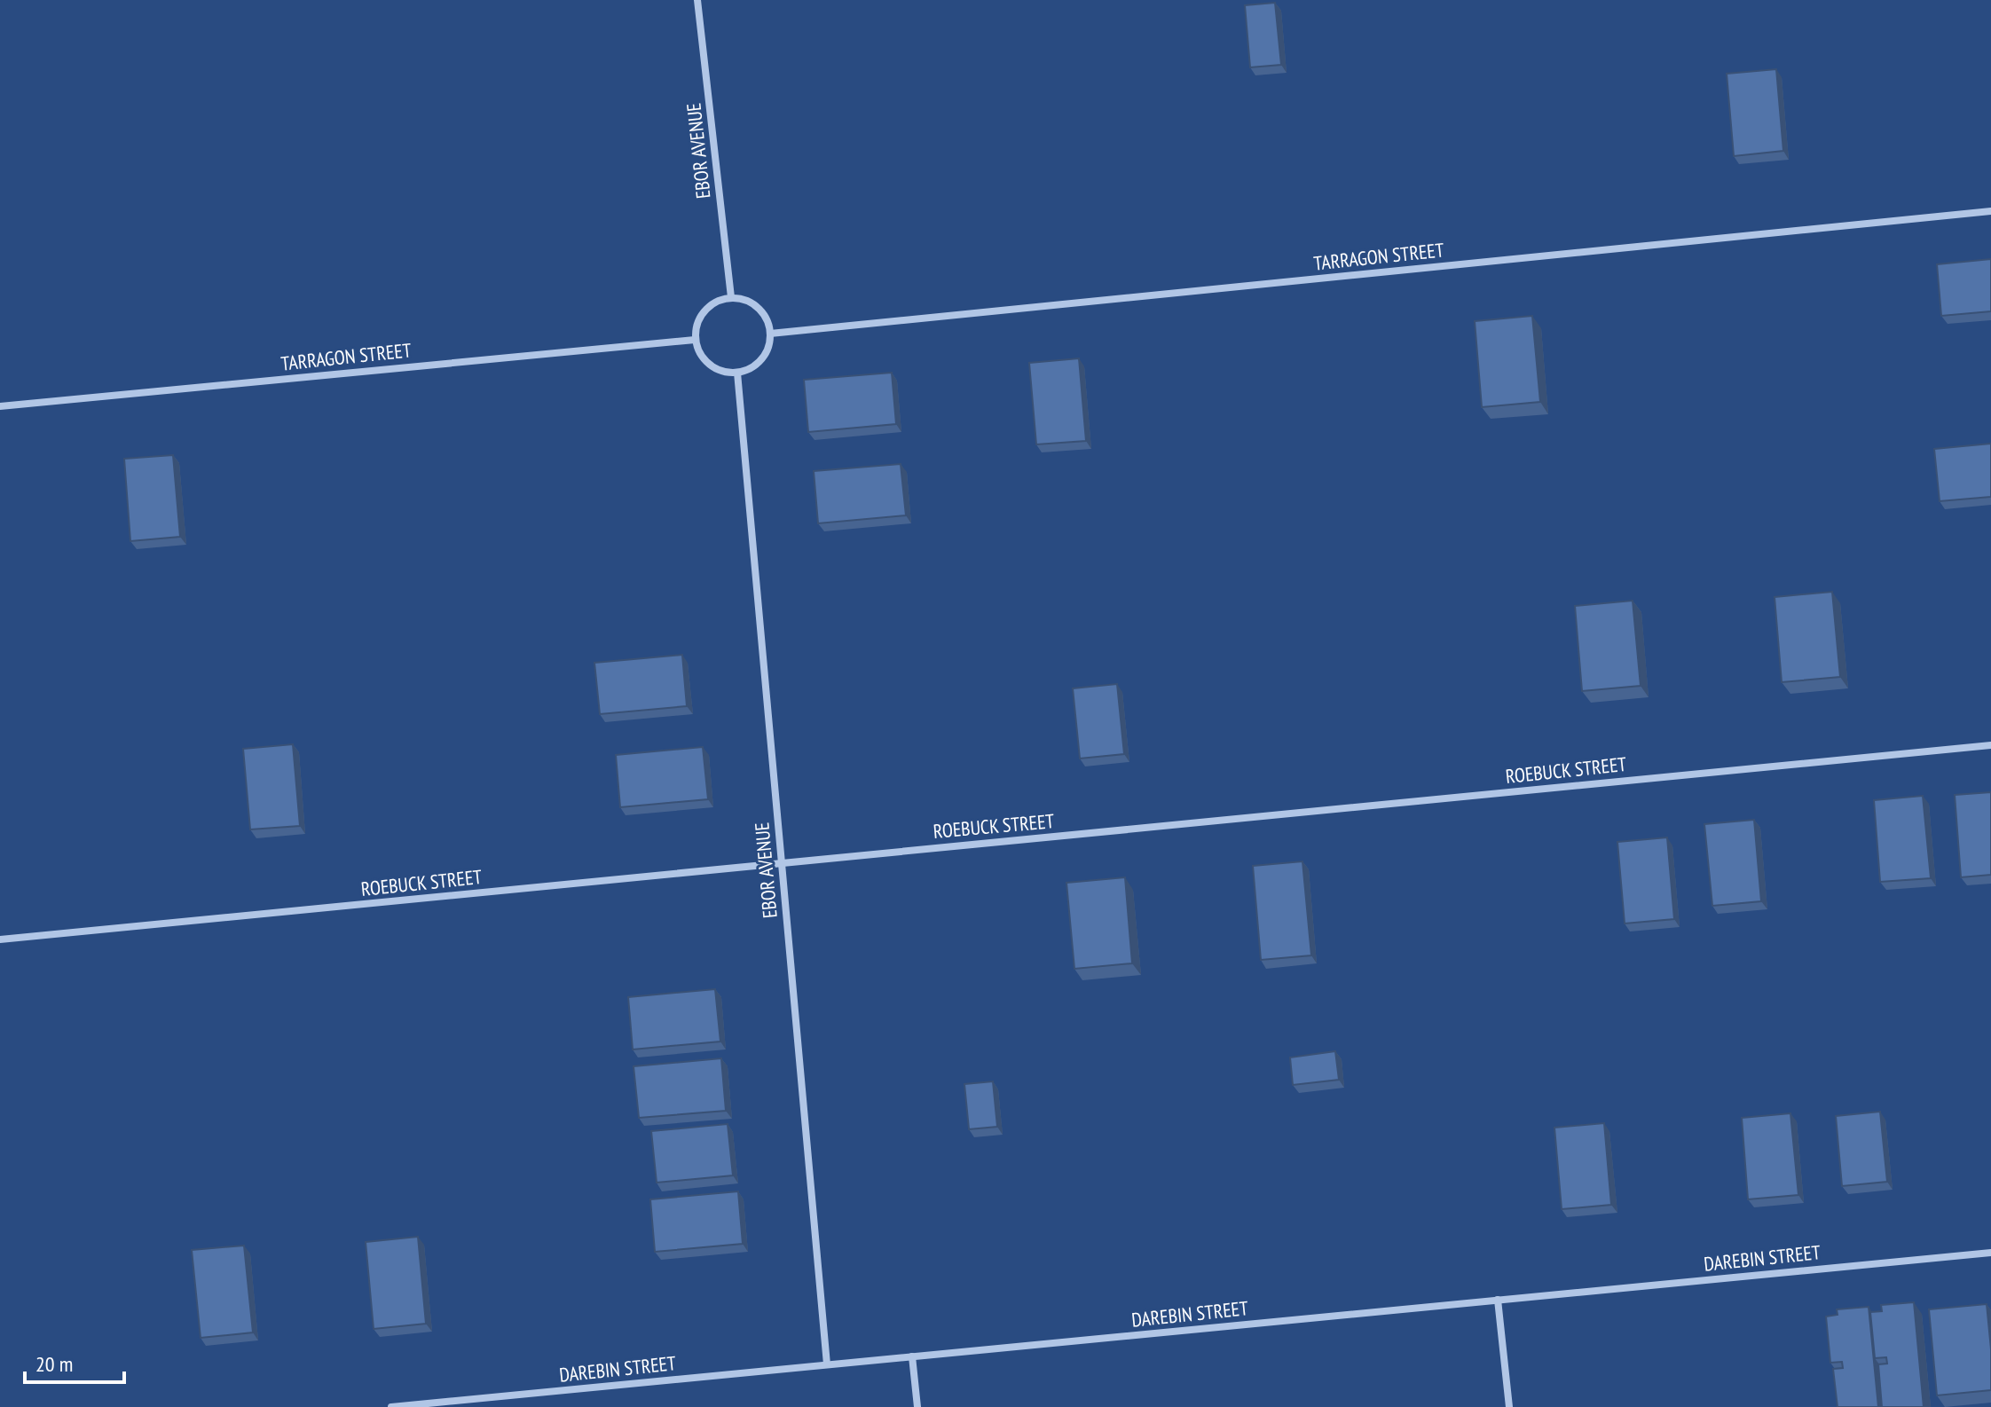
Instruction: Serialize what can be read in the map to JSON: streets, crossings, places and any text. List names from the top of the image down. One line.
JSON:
{"streets":{"street":["EBOR AVENUE","TARRAGON STREET","ROEBUCK STREET","DAREBIN STREET"]},"crossings":[["EBOR AVENUE","TARRAGON STREET"],["EBOR AVENUE","ROEBUCK STREET"],["EBOR AVENUE","DAREBIN STREET"]],"scale_bar":"20 m"}
